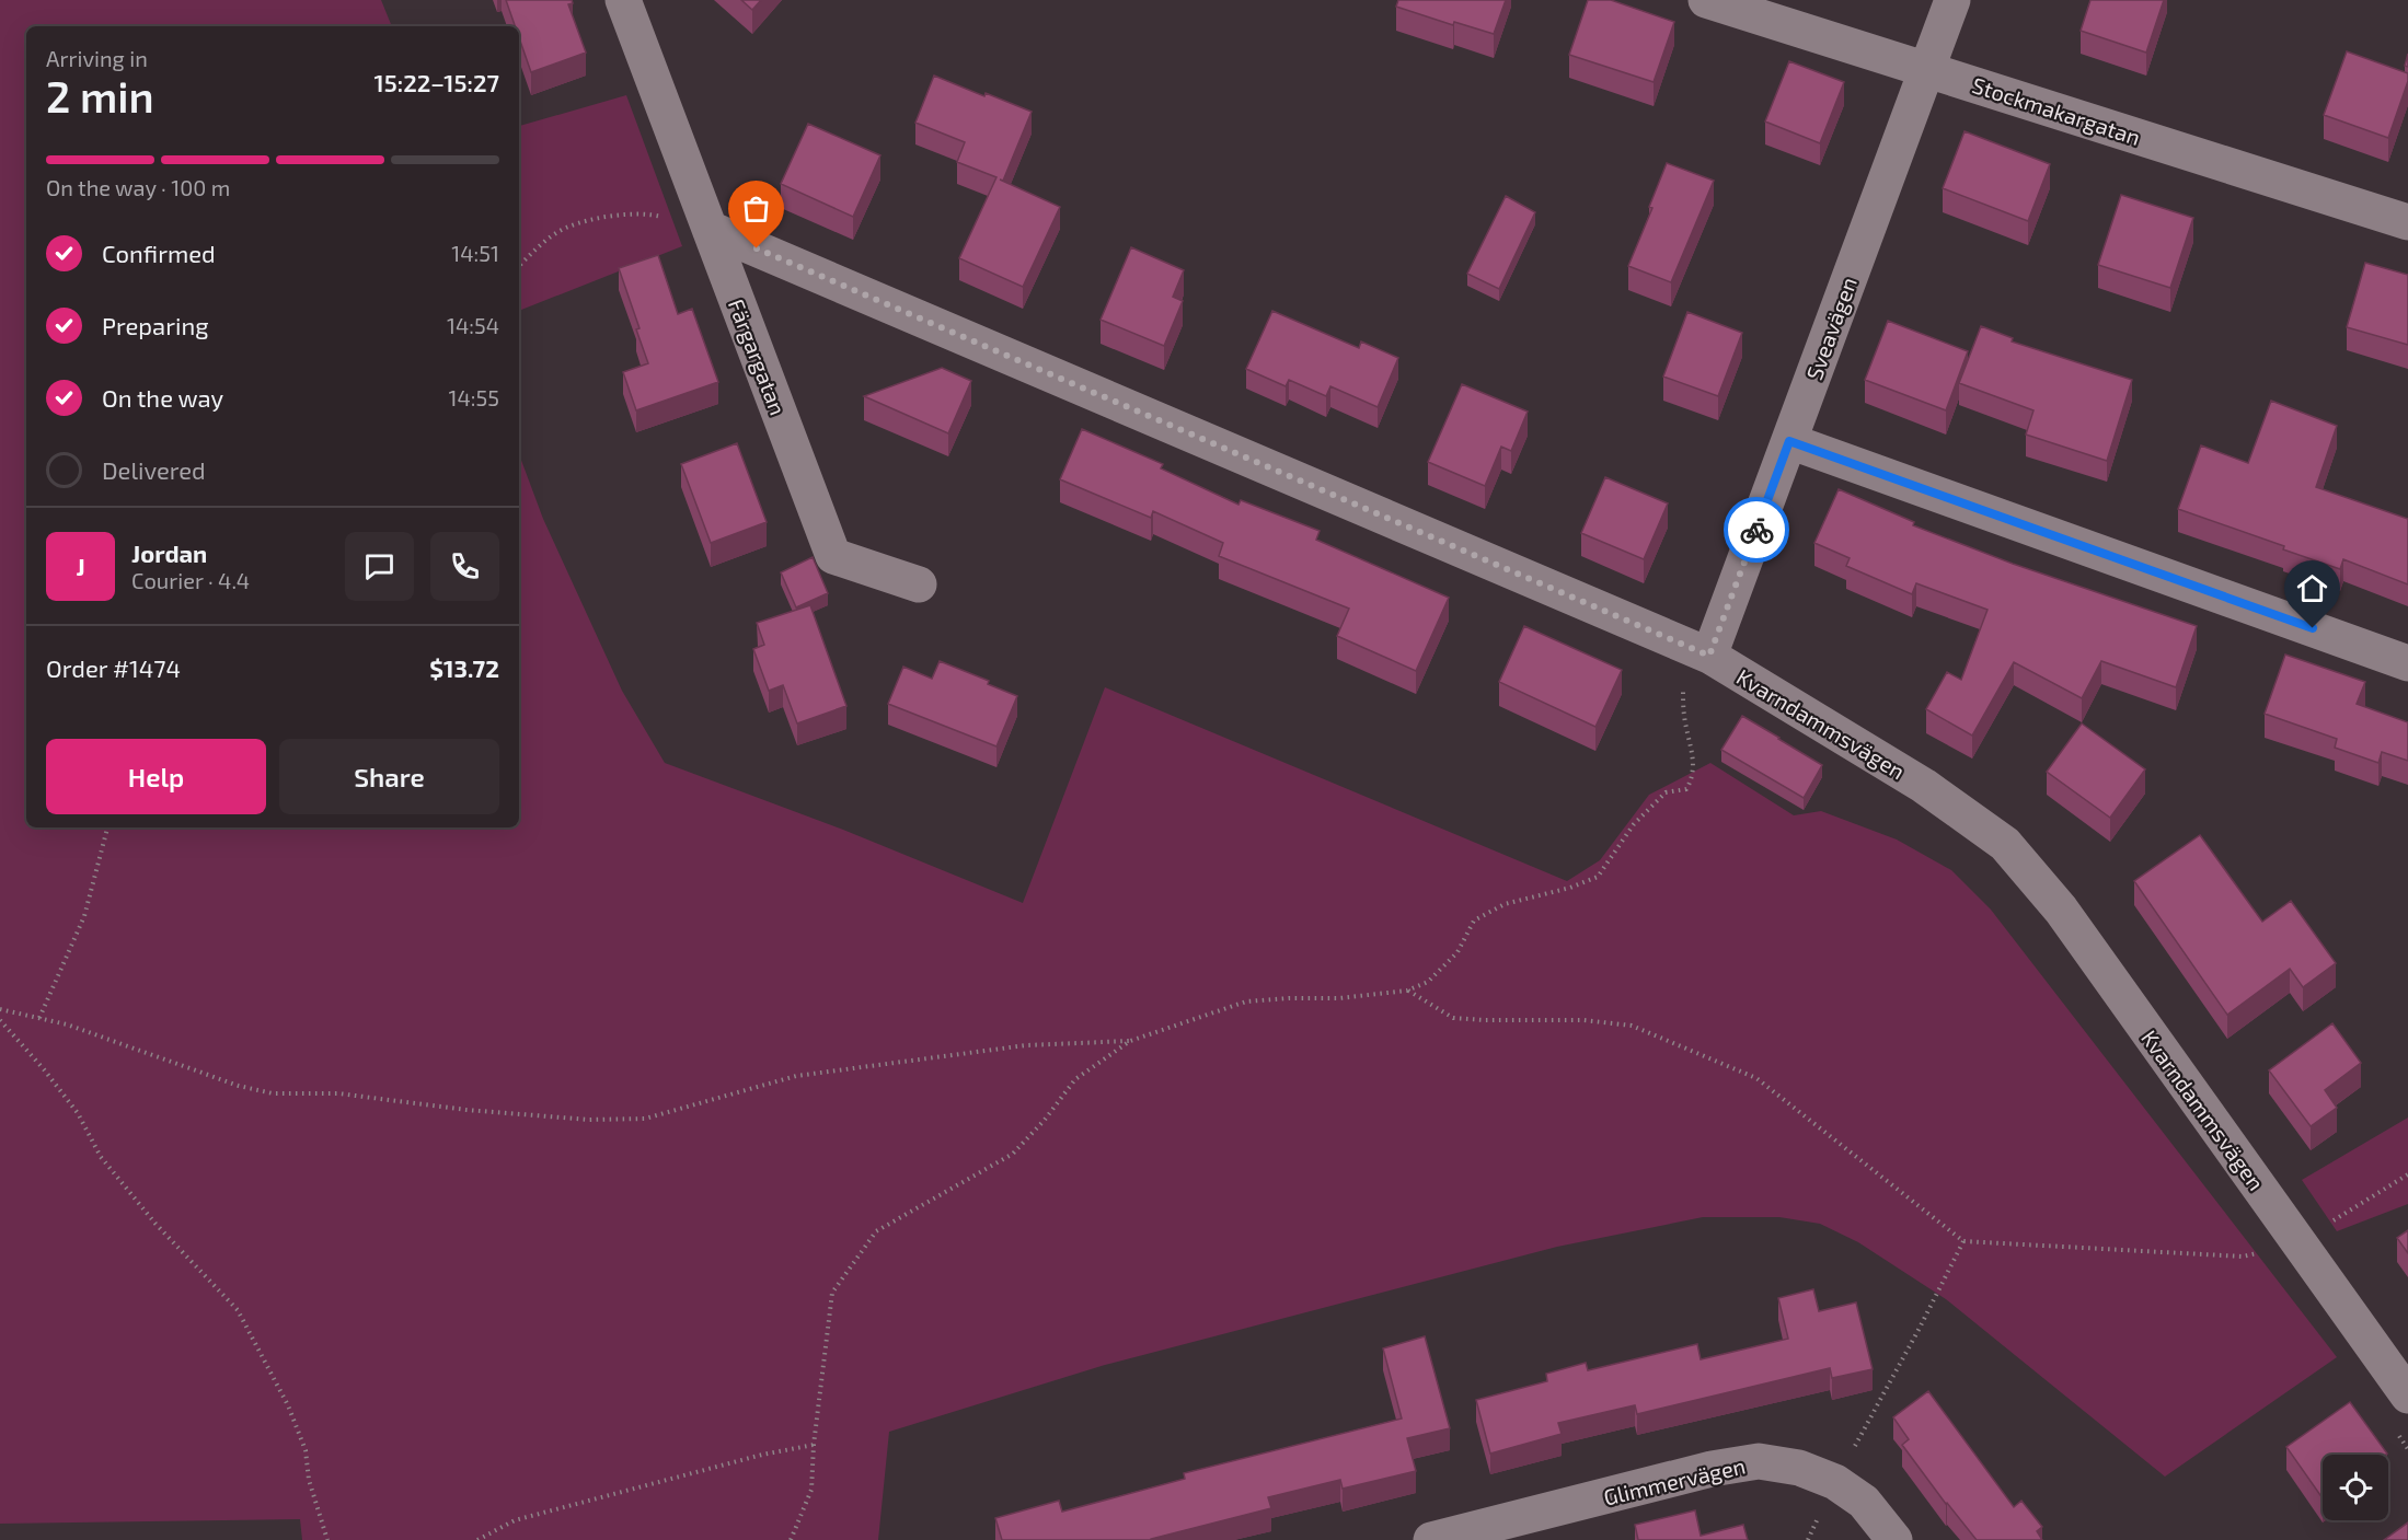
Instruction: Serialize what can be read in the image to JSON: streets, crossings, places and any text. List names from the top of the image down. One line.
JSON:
{"streets":{"street":["Stockmakargatan","Sveavägen","Färgargatan","Kvarndammsvägen","Glimmervägen"]},"crossings":[["Stockmakargatan","Sveavägen"],["Sveavägen","Kvarndammsvägen"],["Färgargatan","Kvarndammsvägen"]],"page":{"heading":["2 min","Arriving in","15:22–15:27"],"panel":["Jordan","Courier · 4.4","Order #1474","$13.72"],"bar":"On the way · 100 m","list":[["Confirmed","14:51"],["Preparing","14:54"],["On the way","14:55"],"Delivered"],"round":"J","buttons":["Help","Share"]}}
